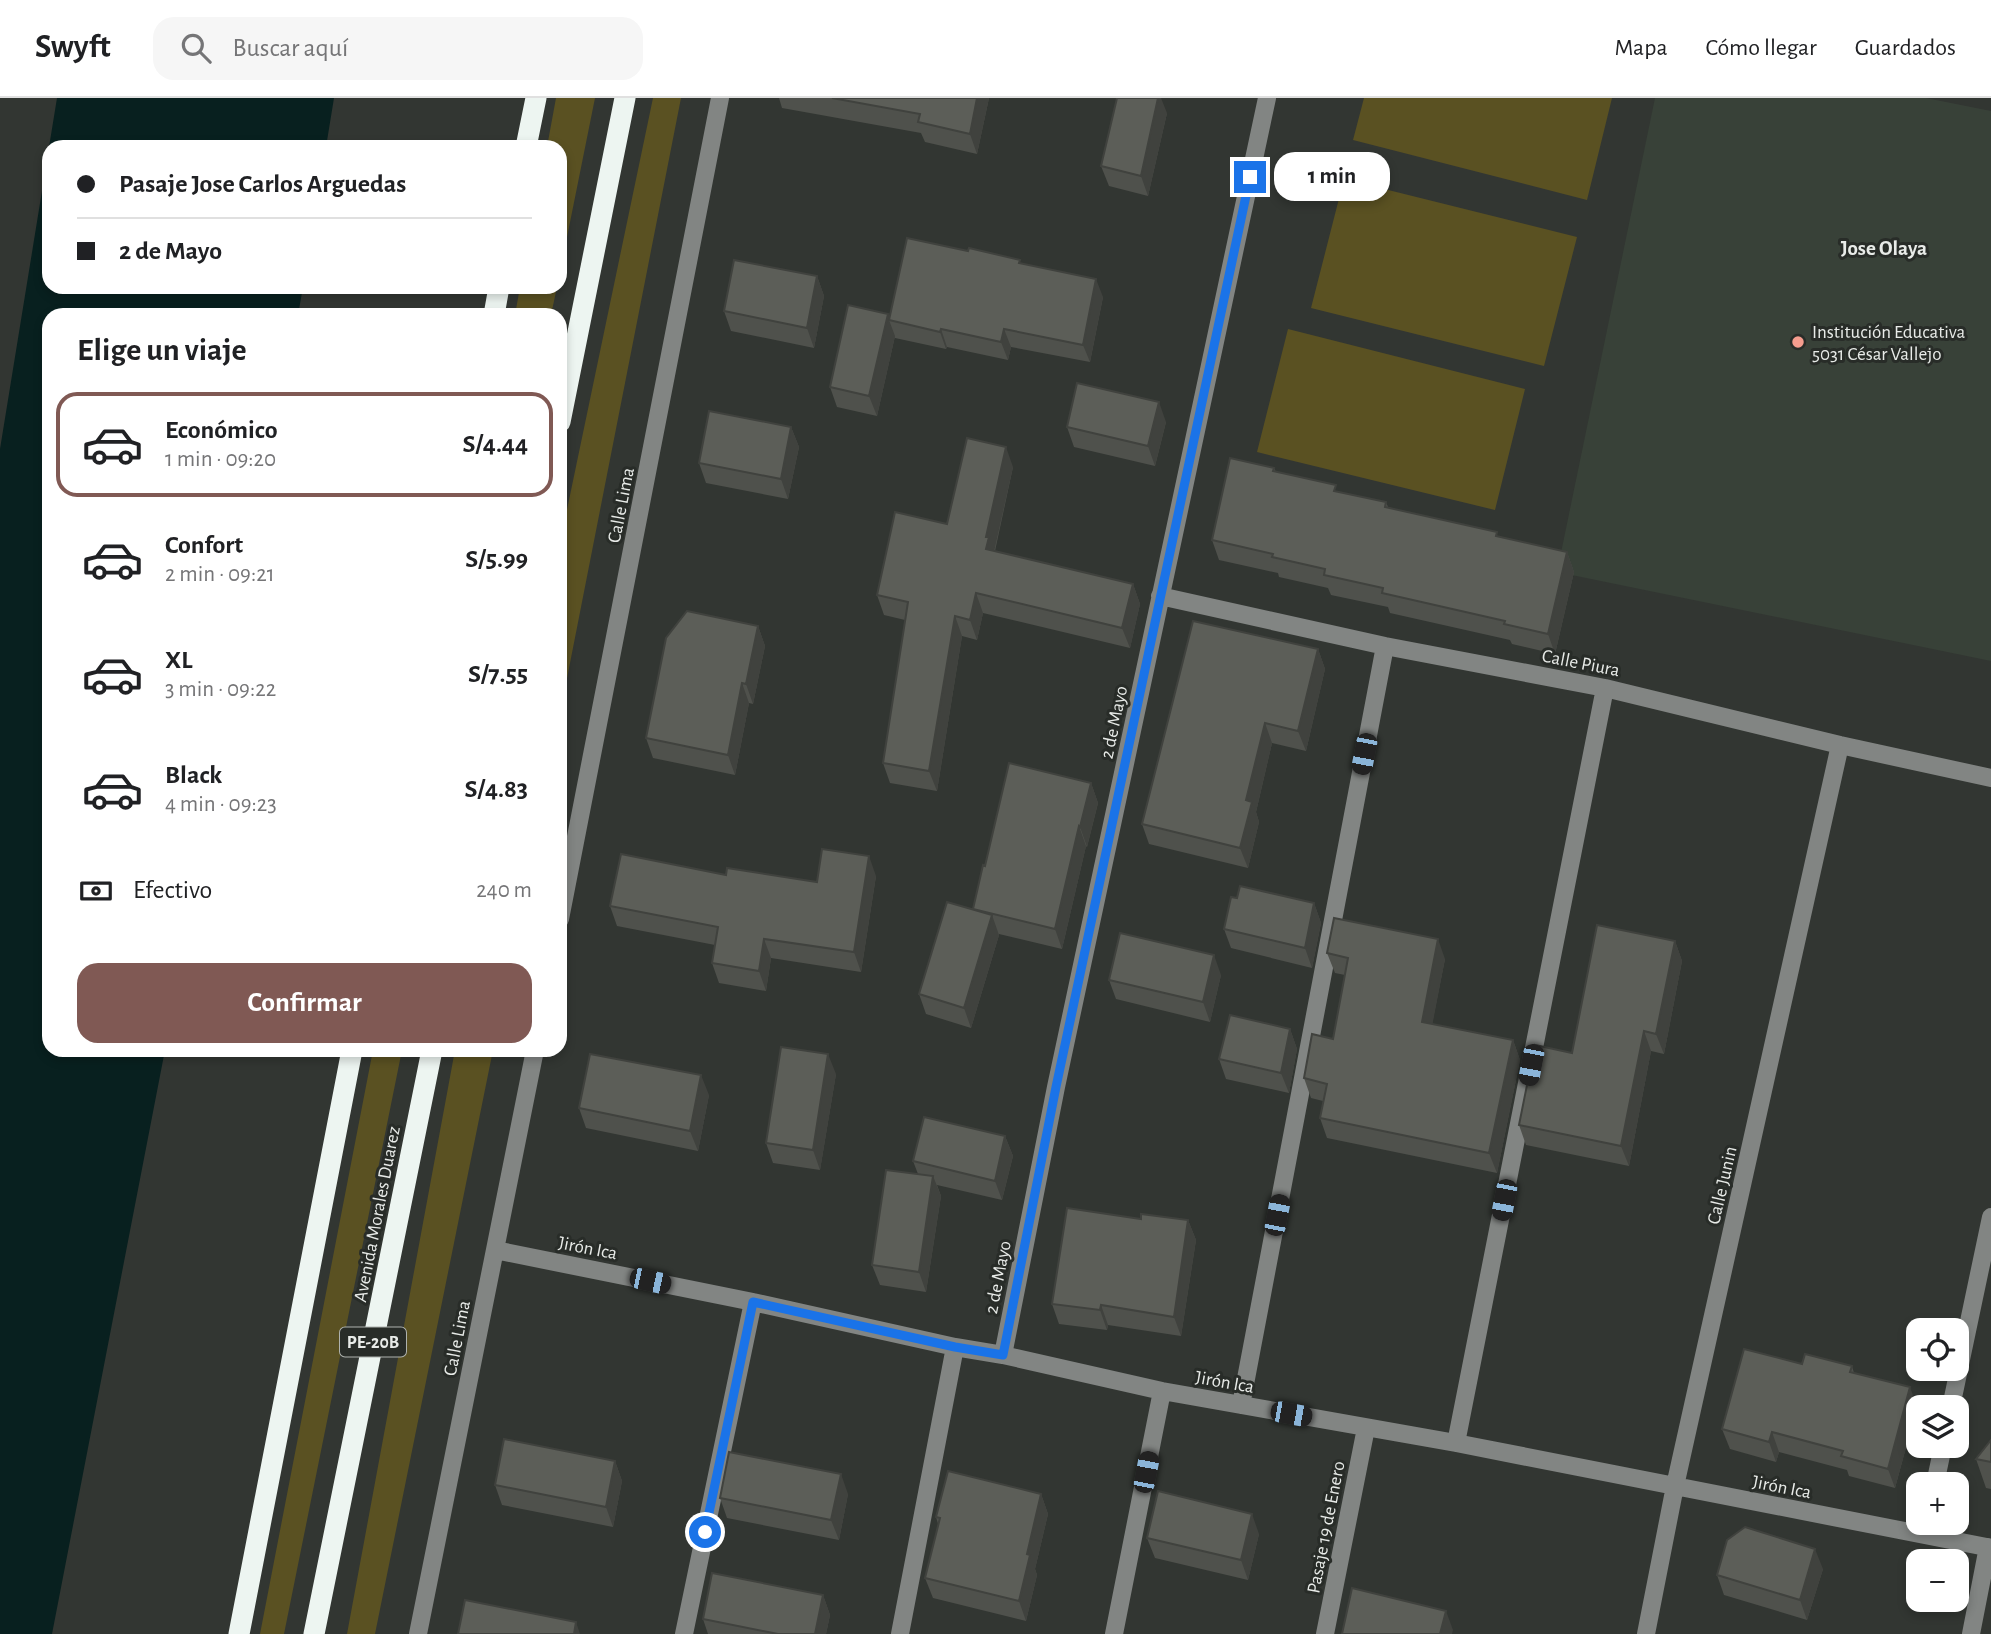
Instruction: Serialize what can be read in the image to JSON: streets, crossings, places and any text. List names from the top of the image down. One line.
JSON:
{"streets":{"highway":["Avenida Morales Duarez","PE-20B"],"street":["Calle Lima","Calle Piura","2 de Mayo","Calle Junin","Jirón Ica","Pasaje 19 de Enero"]},"crossings":[["Calle Lima","Jirón Ica"],["Calle Piura","2 de Mayo"],["Calle Piura","Calle Junin"],["2 de Mayo","Jirón Ica"],["Calle Junin","Jirón Ica"],["Jirón Ica","Pasaje 19 de Enero"]],"districts":["Jose Olaya"],"places":["Institución Educativa 5031 César Vallejo"],"page":{"header":"Swyft","search":"Buscar aquí","nav":["Mapa","Cómo llegar","Guardados"],"banner":["Pasaje Jose Carlos Arguedas","2 de Mayo"],"bubble":"1 min","heading":"Elige un viaje","list":[{"name":"Económico","note":"1 min · 09:20","value":"S/4.44"},{"name":"Confort","note":"2 min · 09:21","value":"S/5.99"},{"name":"XL","note":"3 min · 09:22","value":"S/7.55"},{"name":"Black","note":"4 min · 09:23","value":"S/4.83"}],"pay":["Efectivo","240 m"],"buttons":"Confirmar","map_buttons":["+","−"]}}
